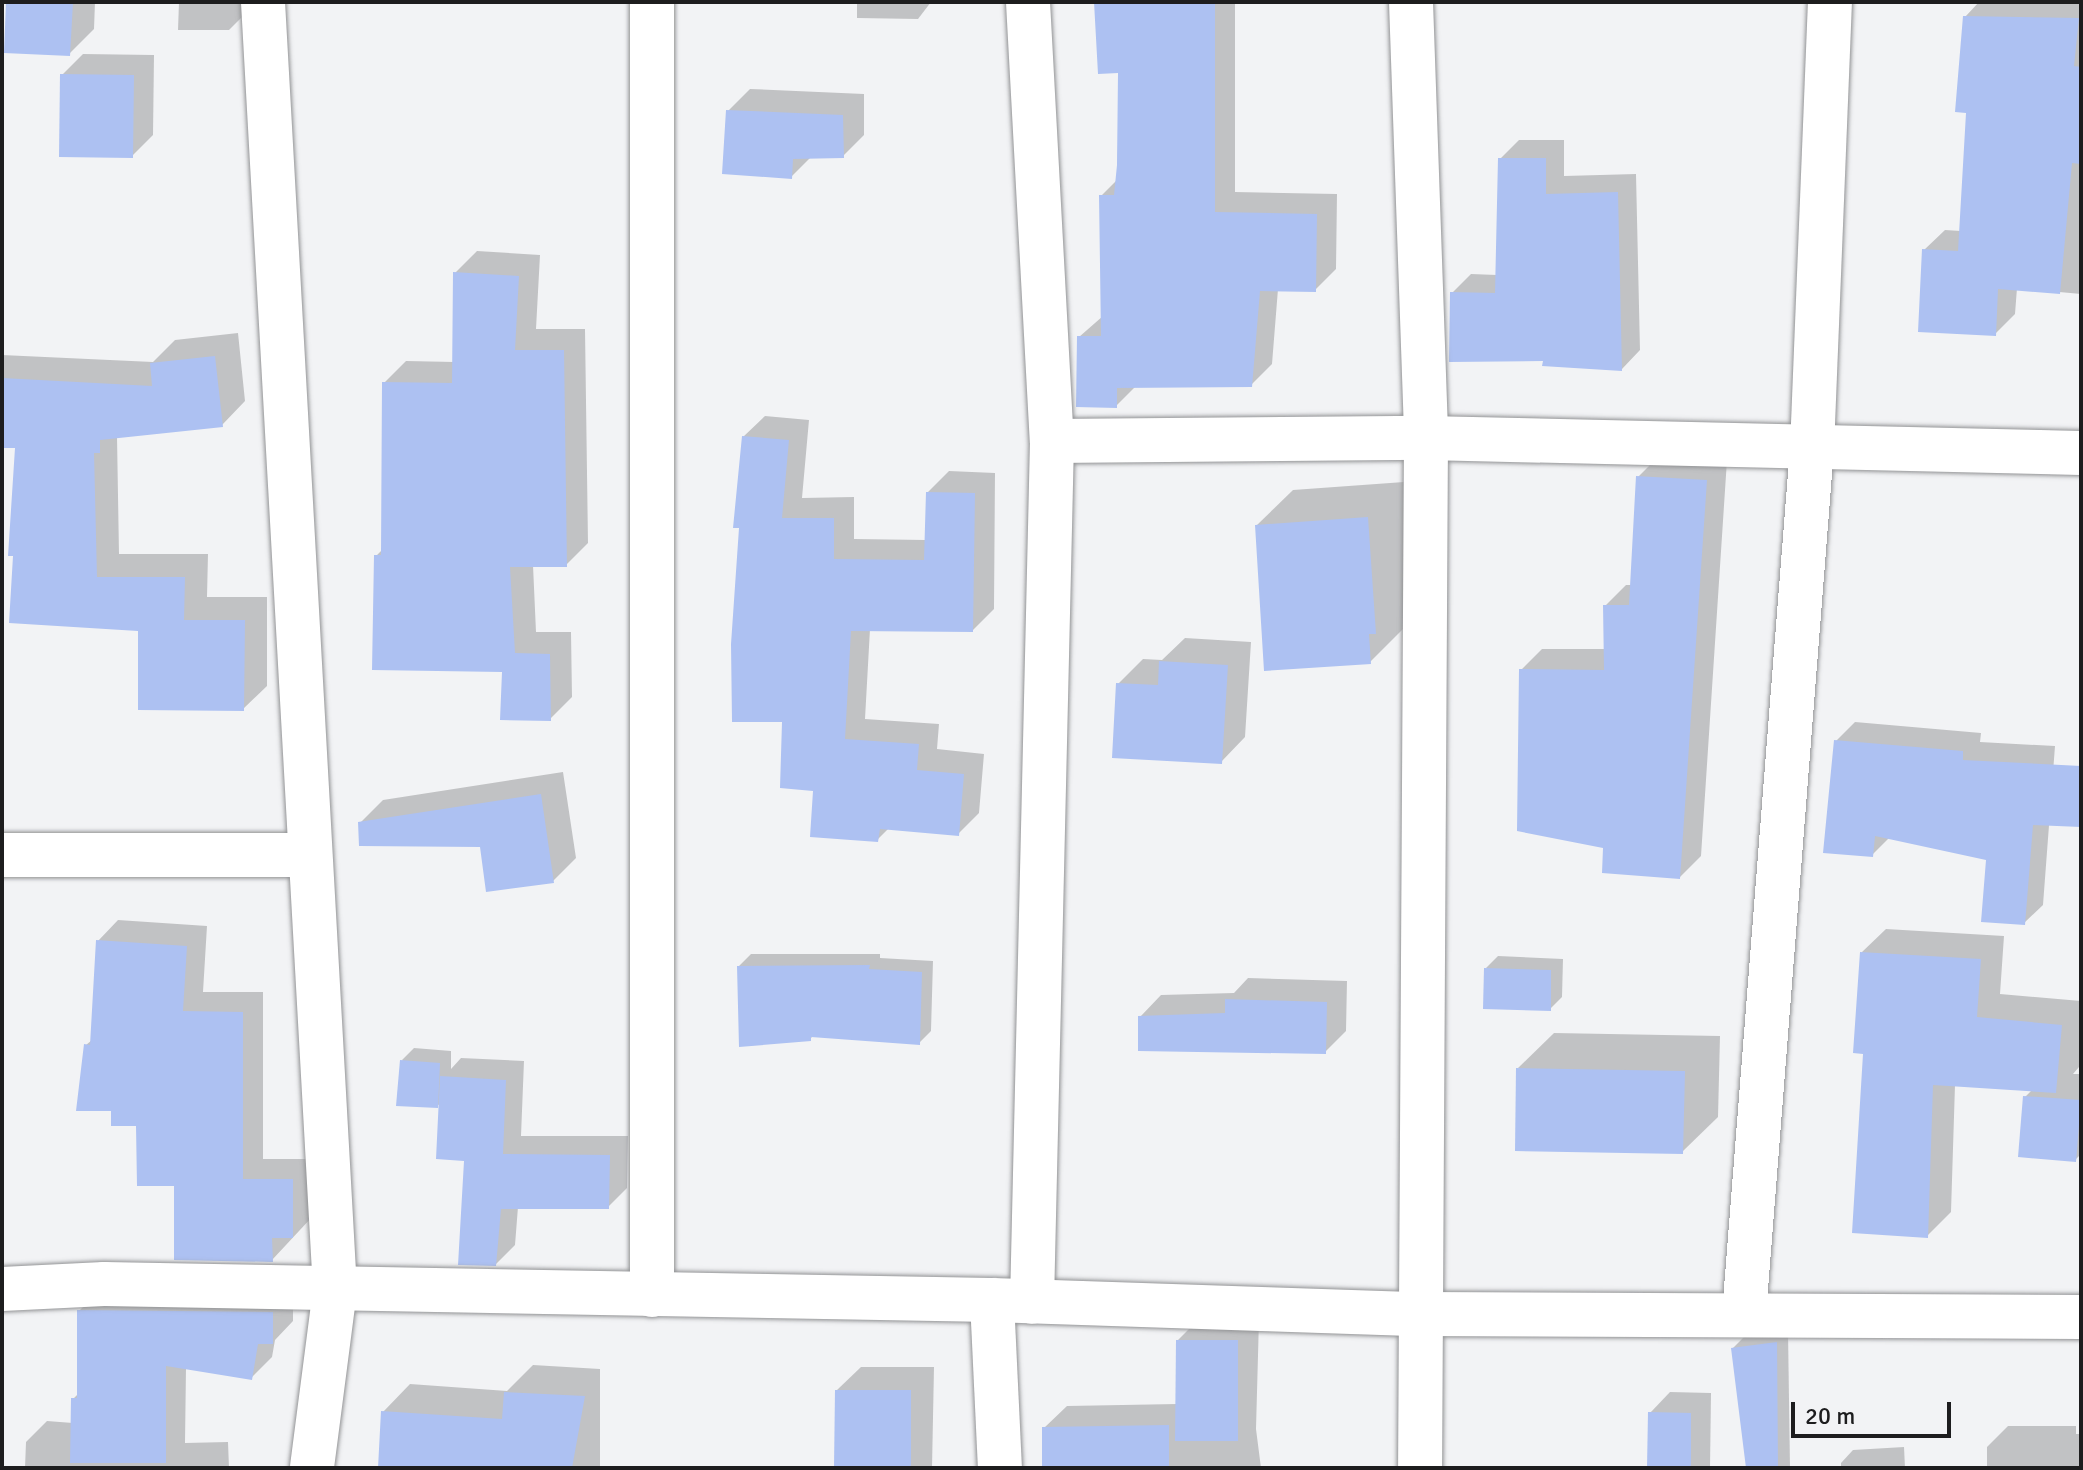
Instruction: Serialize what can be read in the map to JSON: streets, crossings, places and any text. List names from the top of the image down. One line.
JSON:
{"scale_bar":"20 m"}
